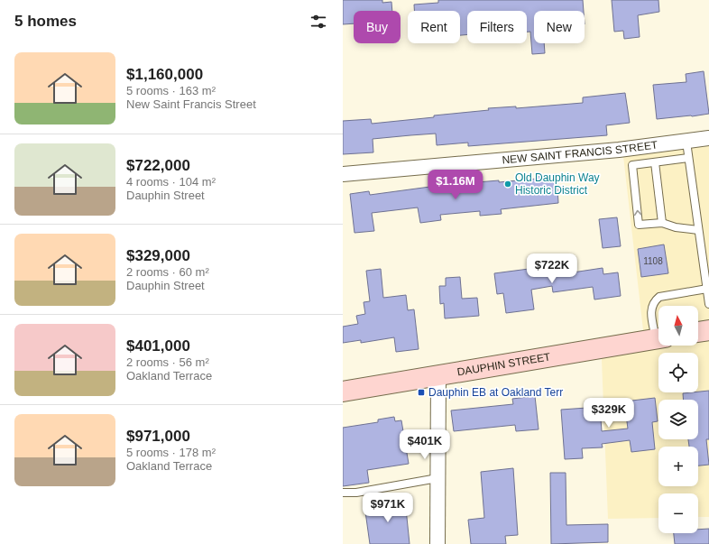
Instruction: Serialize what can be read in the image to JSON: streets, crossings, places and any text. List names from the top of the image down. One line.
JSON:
{"streets":{"main road":["DAUPHIN STREET"],"street":["NEW SAINT FRANCIS STREET"]},"places":{"other":["Old Dauphin Way Historic District"],"transit":["Dauphin EB at Oakland Terr"]},"house_numbers":["1108"],"north":"top","page":{"heading":"5 homes","chip":["Buy","Rent","Filters","New"],"list":[{"name":"$1,160,000","note":"5 rooms · 163 m² · New Saint Francis Street"},{"name":"$722,000","note":"4 rooms · 104 m² · Dauphin Street"},{"name":"$329,000","note":"2 rooms · 60 m² · Dauphin Street"},{"name":"$401,000","note":"2 rooms · 56 m² · Oakland Terrace"},{"name":"$971,000","note":"5 rooms · 178 m² · Oakland Terrace"}],"price":["$1.16M","$722K","$329K","$401K","$971K"],"map_buttons":["+","−"]}}
